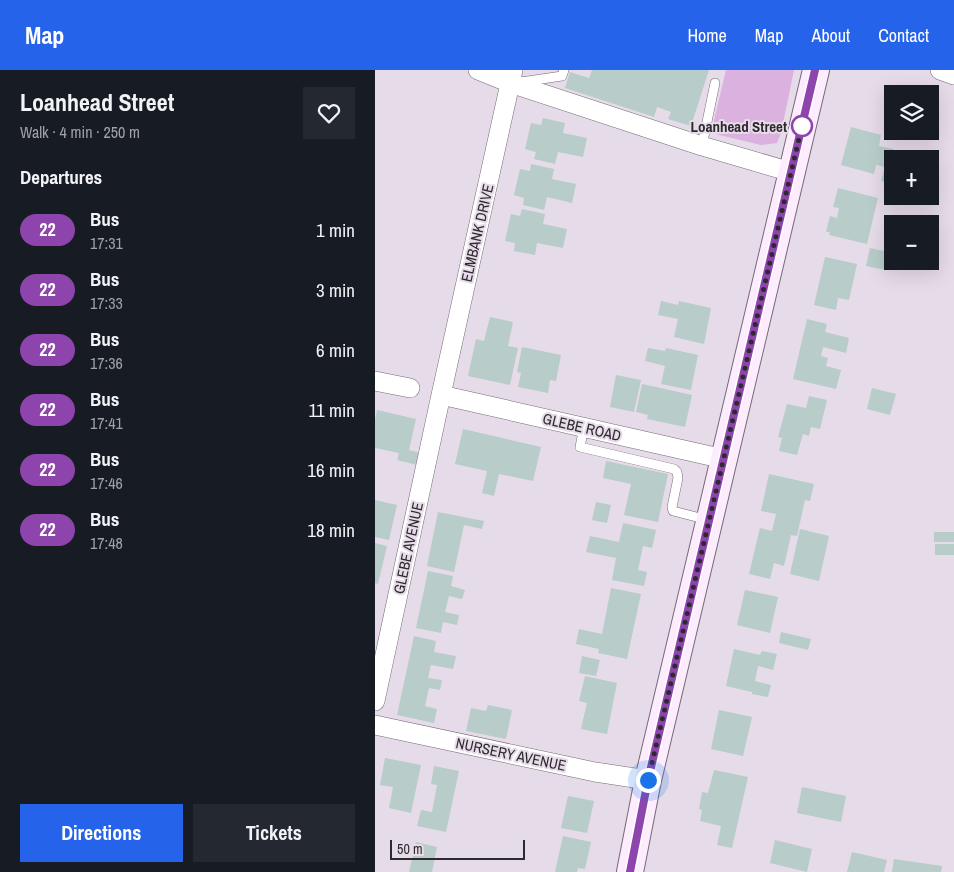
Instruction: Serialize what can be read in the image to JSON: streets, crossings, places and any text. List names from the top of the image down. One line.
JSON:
{"streets":{"street":["ELMBANK DRIVE","GLEBE ROAD","GLEBE AVENUE","NURSERY AVENUE"]},"crossings":[["ELMBANK DRIVE","GLEBE ROAD"],["ELMBANK DRIVE","GLEBE AVENUE"],["GLEBE ROAD","GLEBE AVENUE"]],"places":["Loanhead Street"],"lines":["bus line 22"],"scale_bar":"50 m","page":{"header":"Map","nav":["Home","Map","About","Contact"],"heading":[["Loanhead Street","Walk · 4 min · 250 m"],"Departures"],"map_buttons":["+","−"],"list":[{"mark":"22","name":"Bus","note":"17:31","value":"1 min"},{"mark":"22","name":"Bus","note":"17:33","value":"3 min"},{"mark":"22","name":"Bus","note":"17:36","value":"6 min"},{"mark":"22","name":"Bus","note":"17:41","value":"11 min"},{"mark":"22","name":"Bus","note":"17:46","value":"16 min"},{"mark":"22","name":"Bus","note":"17:48","value":"18 min"}],"buttons":["Directions","Tickets"],"scale":"50 m"}}
